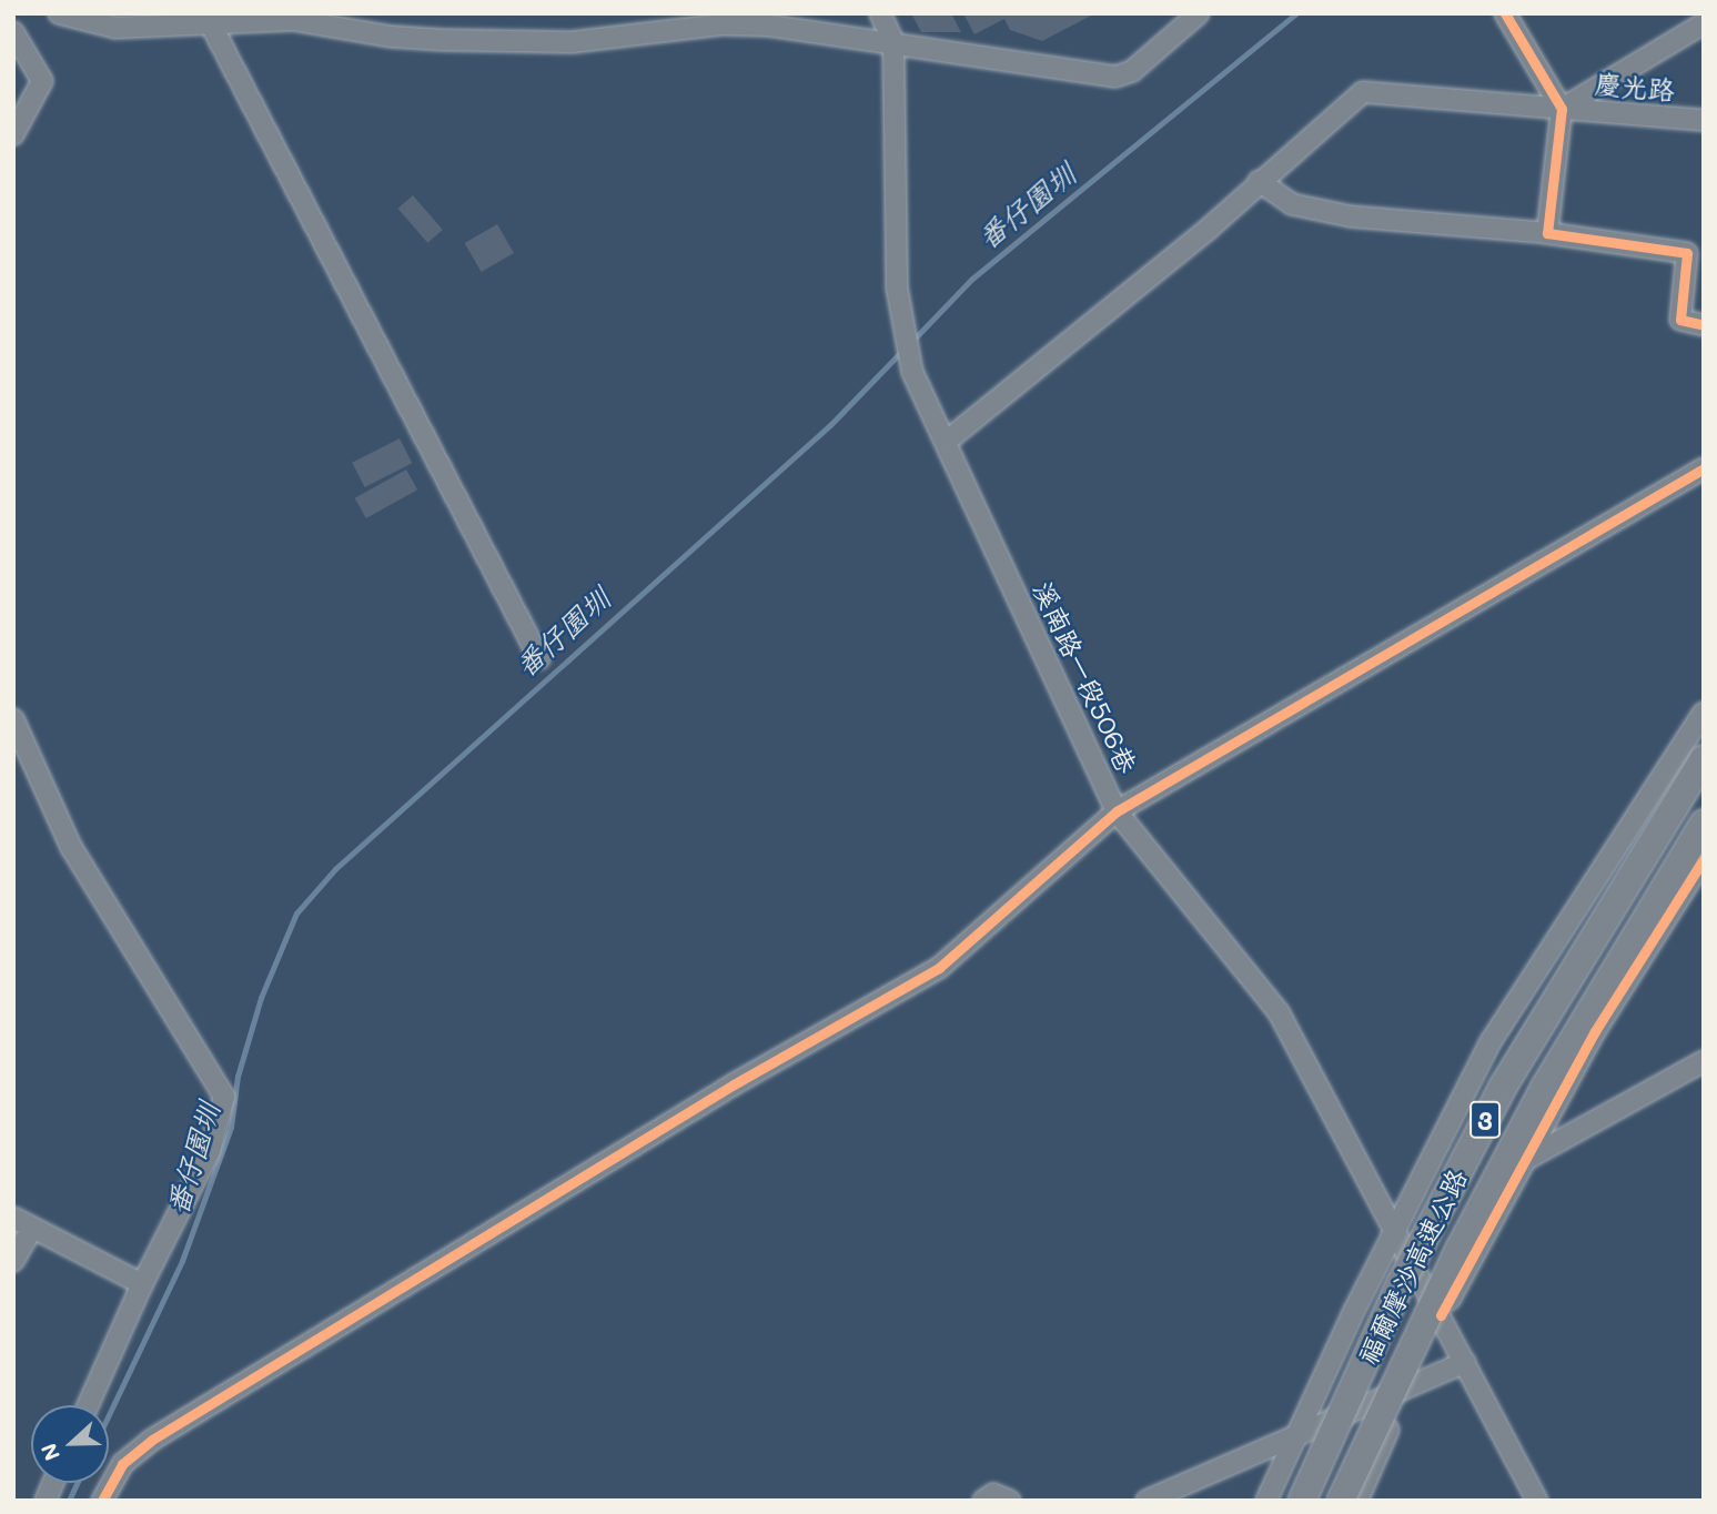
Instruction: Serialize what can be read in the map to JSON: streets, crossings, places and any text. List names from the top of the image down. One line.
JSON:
{"streets":{"highway":["3","福爾摩沙高速公路"],"street":["慶光路","溪南路一段506巷"]},"crossings":[["慶光路","溪南路一段506巷"]],"water":["番仔園圳"],"north":"left"}
